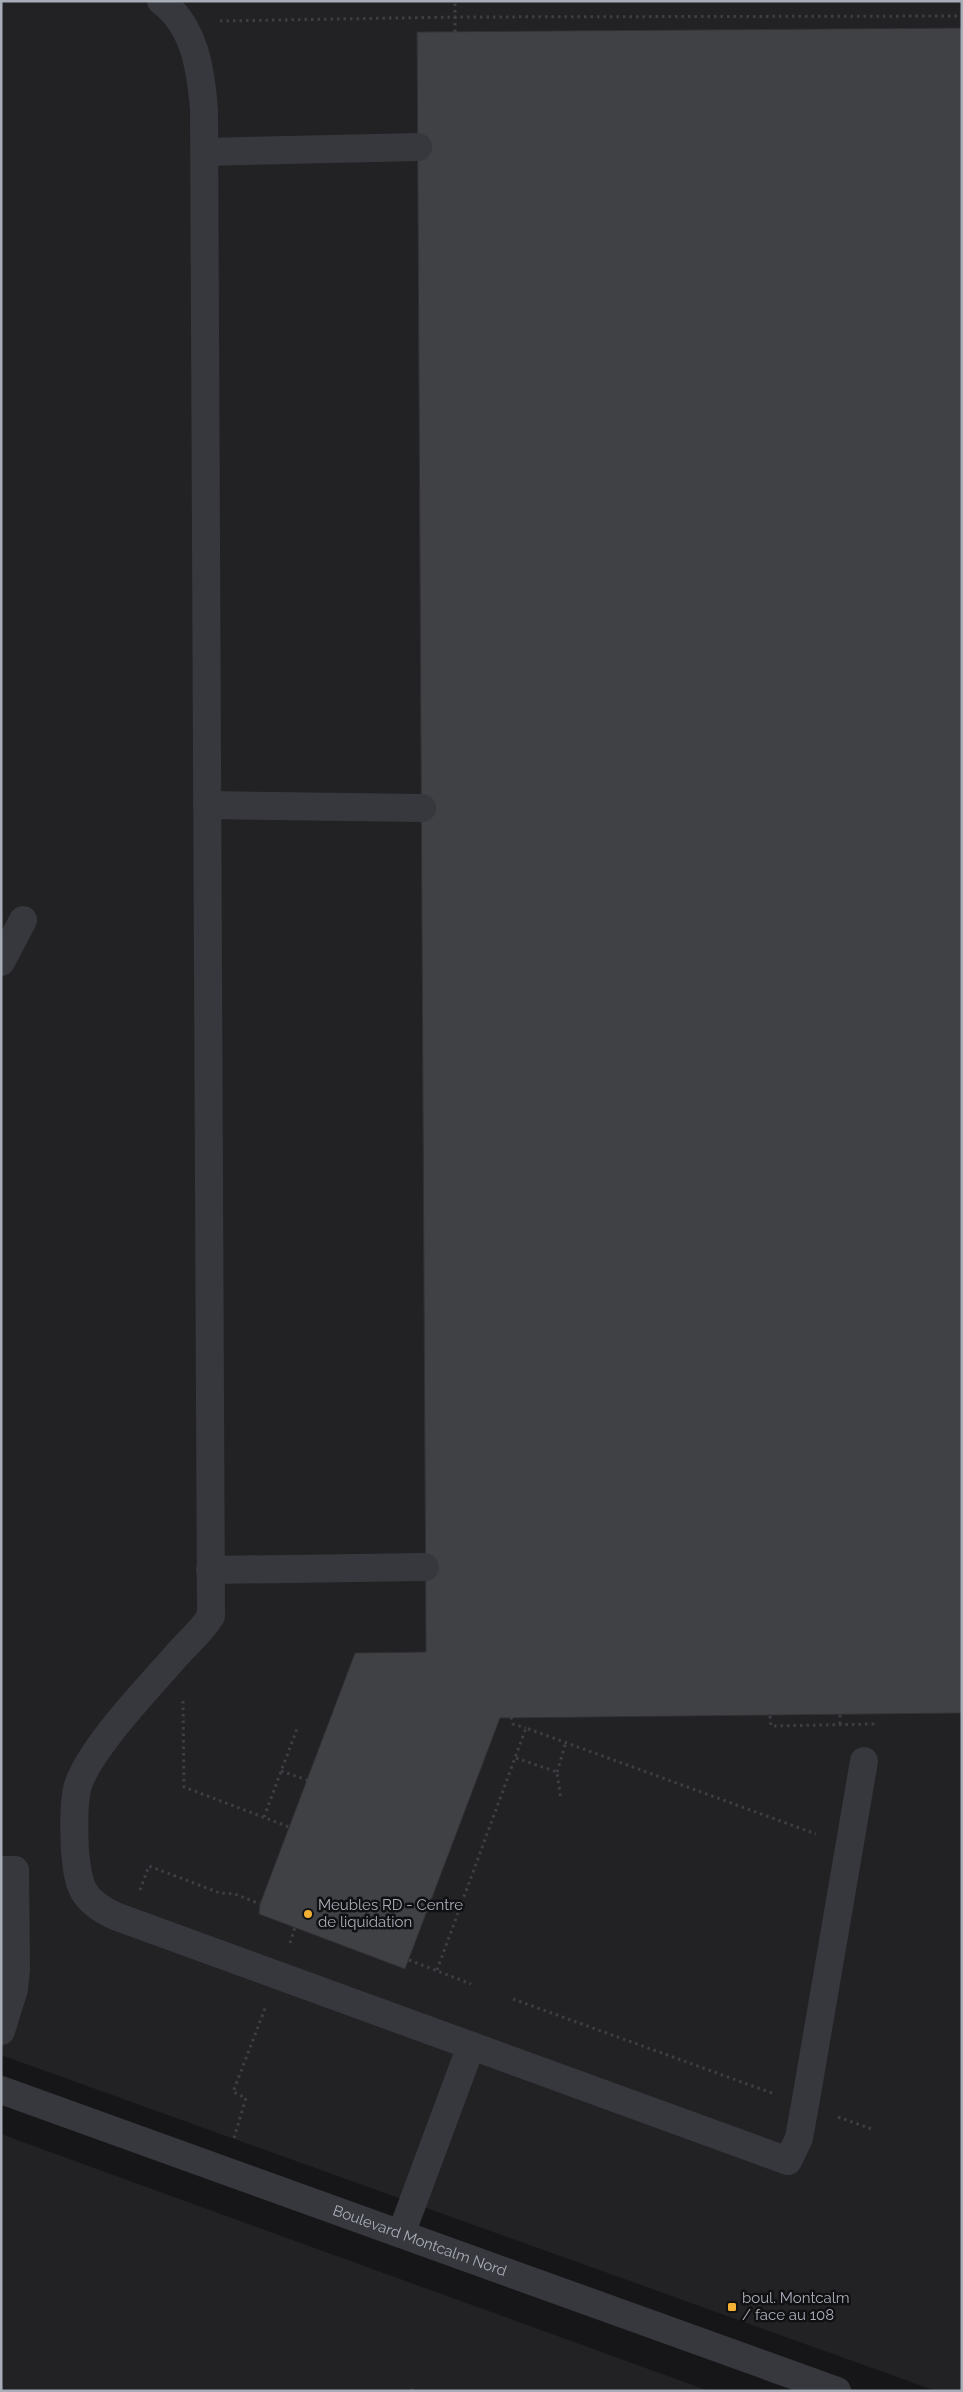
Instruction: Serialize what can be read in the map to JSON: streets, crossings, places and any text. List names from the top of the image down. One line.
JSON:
{"streets":{"street":["Boulevard Montcalm Nord"]},"places":{"other":["Meubles RD - Centre de liquidation"],"transit":["boul. Montcalm / face au 108"]}}
